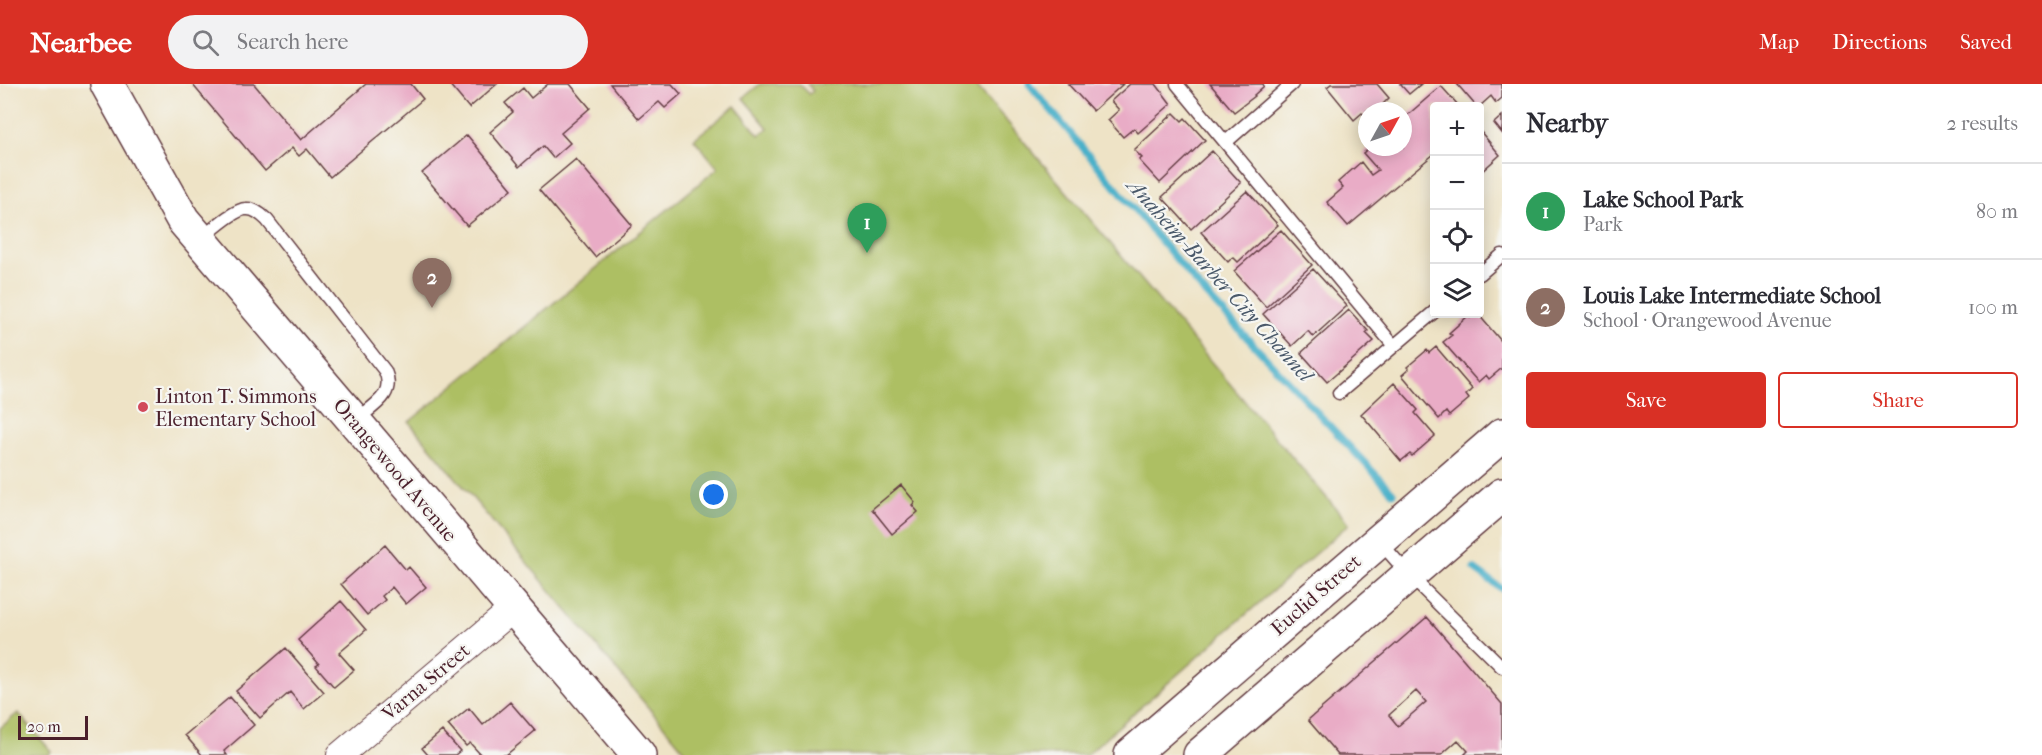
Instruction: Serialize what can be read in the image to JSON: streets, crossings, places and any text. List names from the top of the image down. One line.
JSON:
{"streets":{"main road":["Orangewood Avenue","Euclid Street"],"street":["Varna Street"]},"crossings":[["Orangewood Avenue","Varna Street"]],"water":["Anaheim-Barber City Channel"],"places":["Linton T. Simmons Elementary School"],"scale_bar":"20 m","north":"top right","page":{"header":"Nearbee","search":"Search here","nav":["Map","Directions","Saved"],"heading":["Nearby","2 results"],"map_buttons":["+","−"],"list":[{"mark":"1","name":"Lake School Park","note":"Park","value":"80 m"},{"mark":"2","name":"Louis Lake Intermediate School","note":"School · Orangewood Avenue","value":"100 m"}],"pins":["1","2"],"buttons":["Save","Share"],"scale":"20 m"}}
